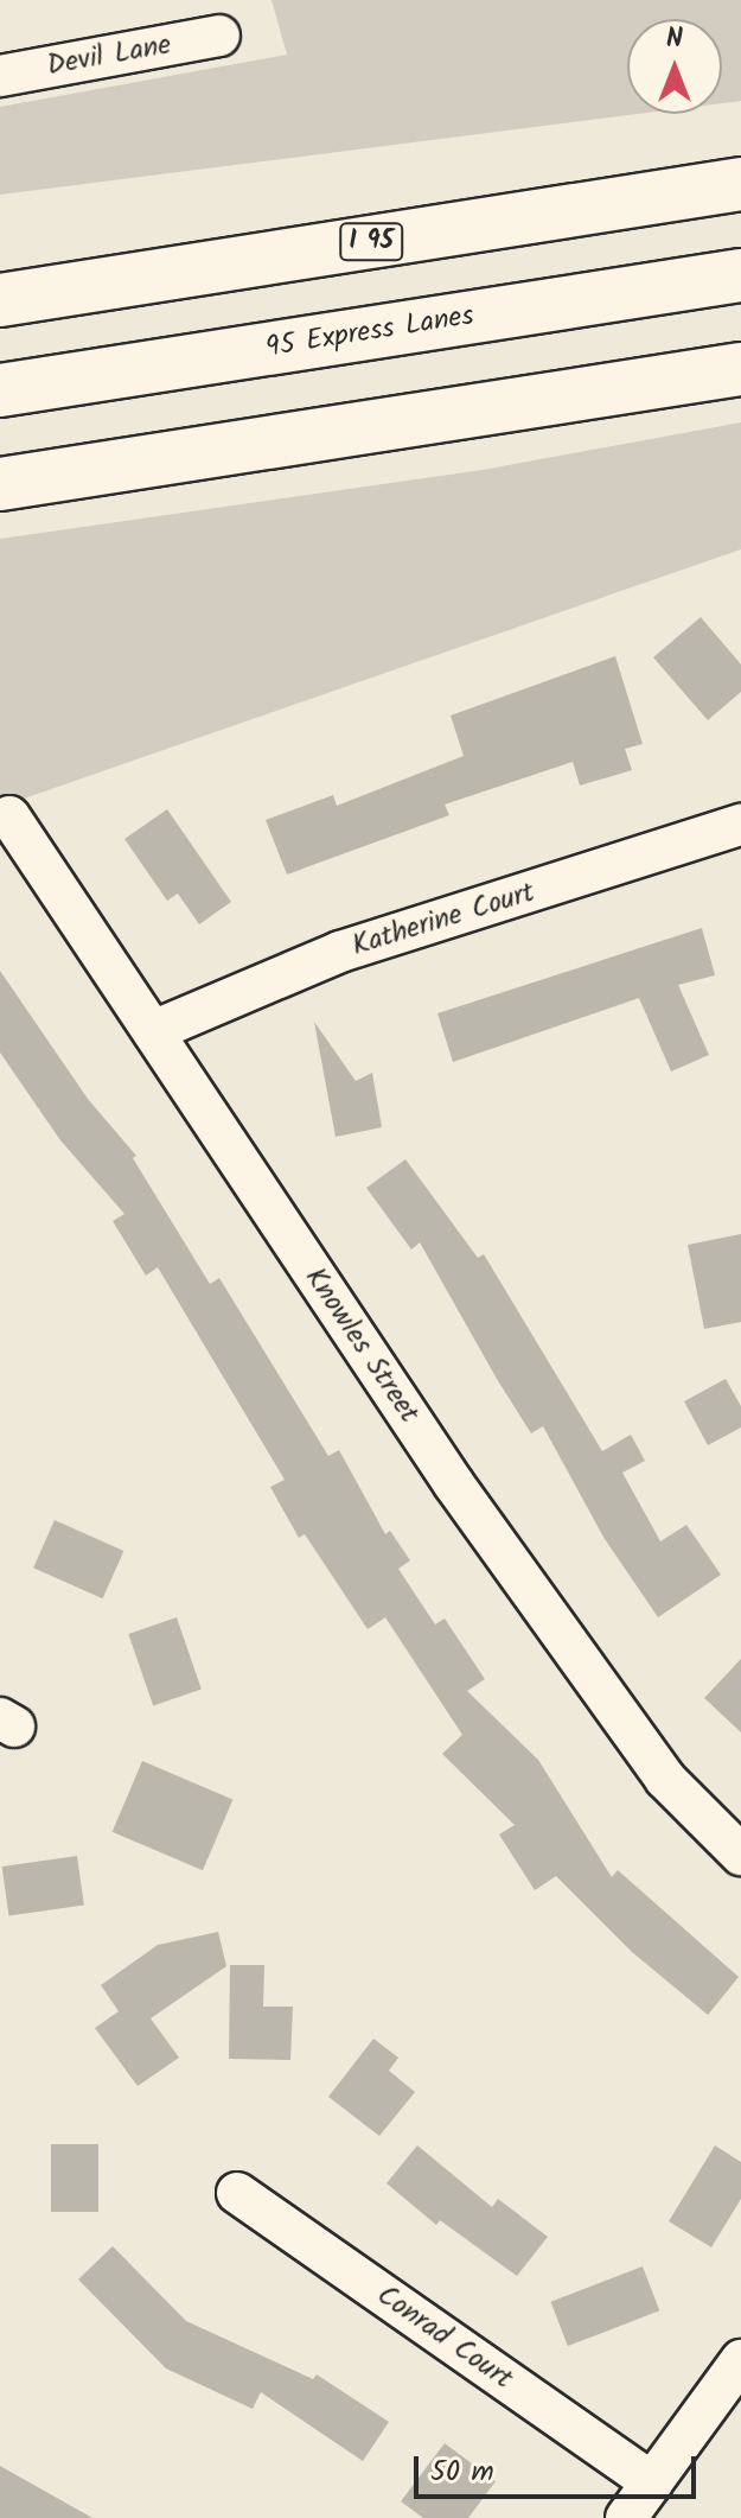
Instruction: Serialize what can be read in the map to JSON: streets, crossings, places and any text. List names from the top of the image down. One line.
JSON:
{"streets":{"highway":["I 95","95 Express Lanes"],"street":["Devil Lane","Katherine Court","Knowles Street","Conrad Court"]},"crossings":[["Katherine Court","Knowles Street"]],"scale_bar":"50 m","north":"top"}
